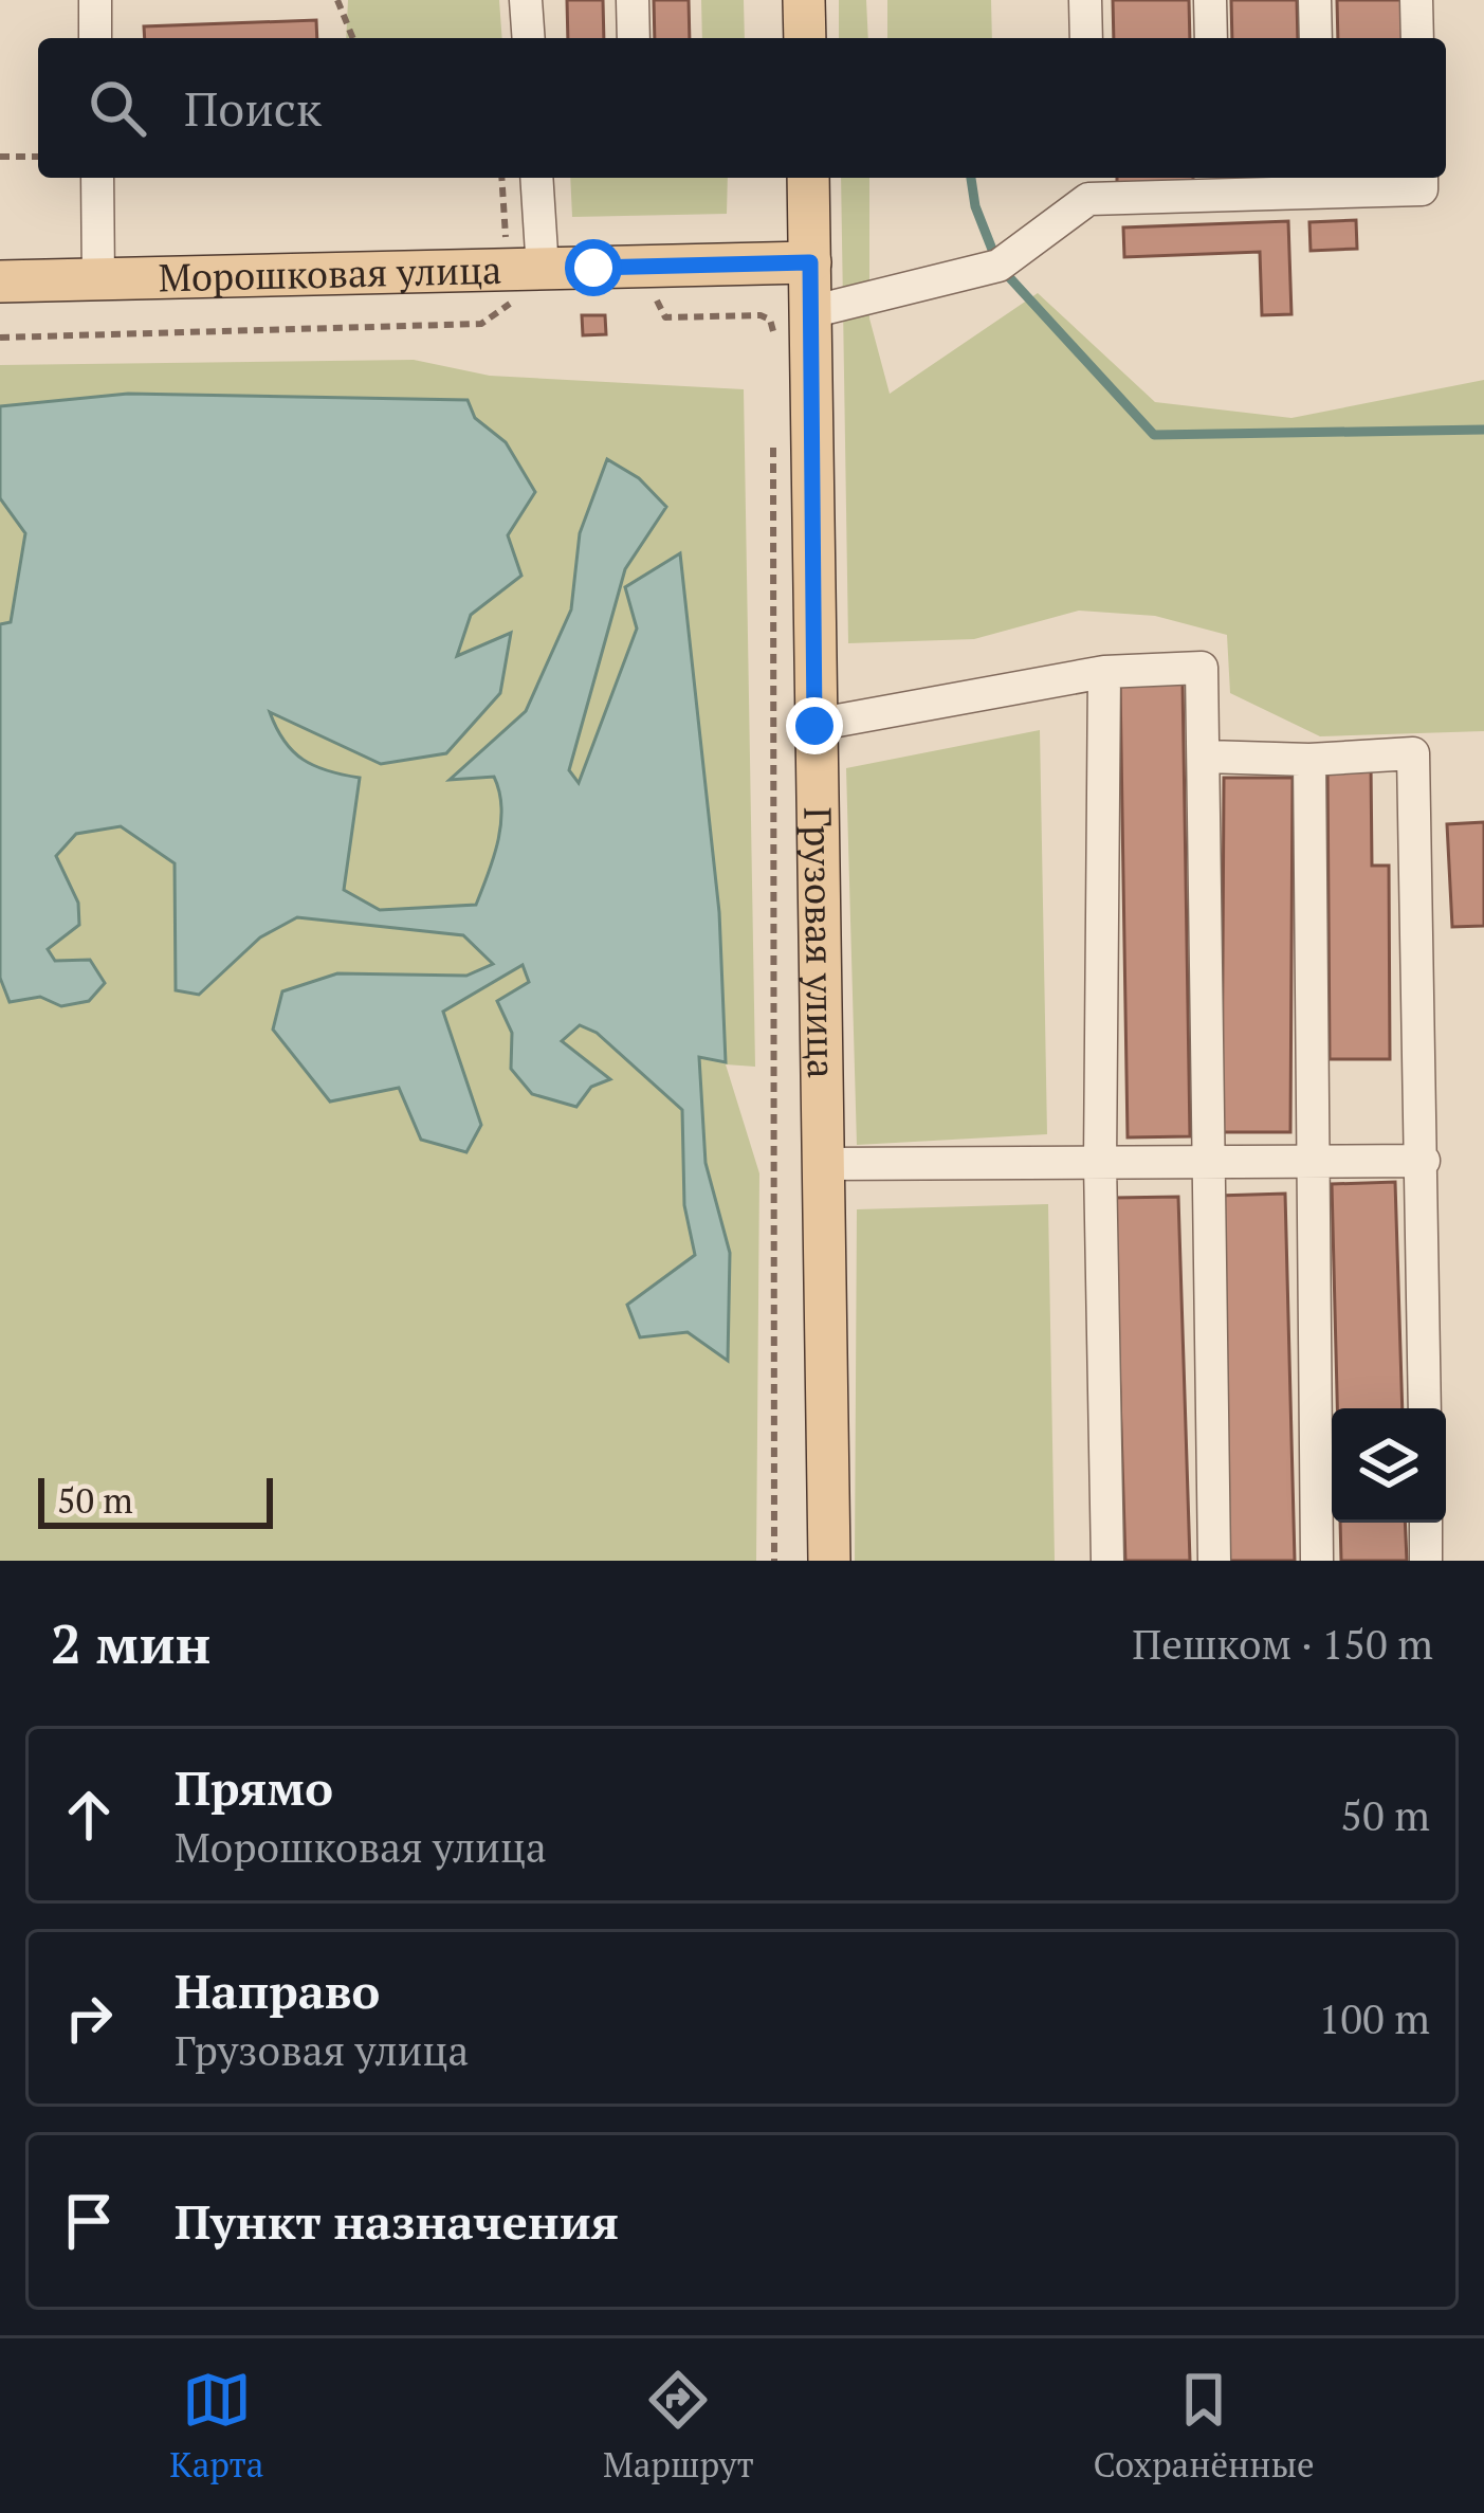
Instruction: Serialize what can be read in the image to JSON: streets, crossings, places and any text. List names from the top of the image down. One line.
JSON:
{"streets":{"main road":["Морошковая улица","Грузовая улица"]},"crossings":[["Морошковая улица","Грузовая улица"]],"scale_bar":"50 m","page":{"search":"Поиск","scale":"50 m","heading":["2 мин","Пешком · 150 m"],"list":[["Прямо","Морошковая улица","50 m"],["Направо","Грузовая улица","100 m"],"Пункт назначения"],"nav":["Карта","Маршрут","Сохранённые"]}}
